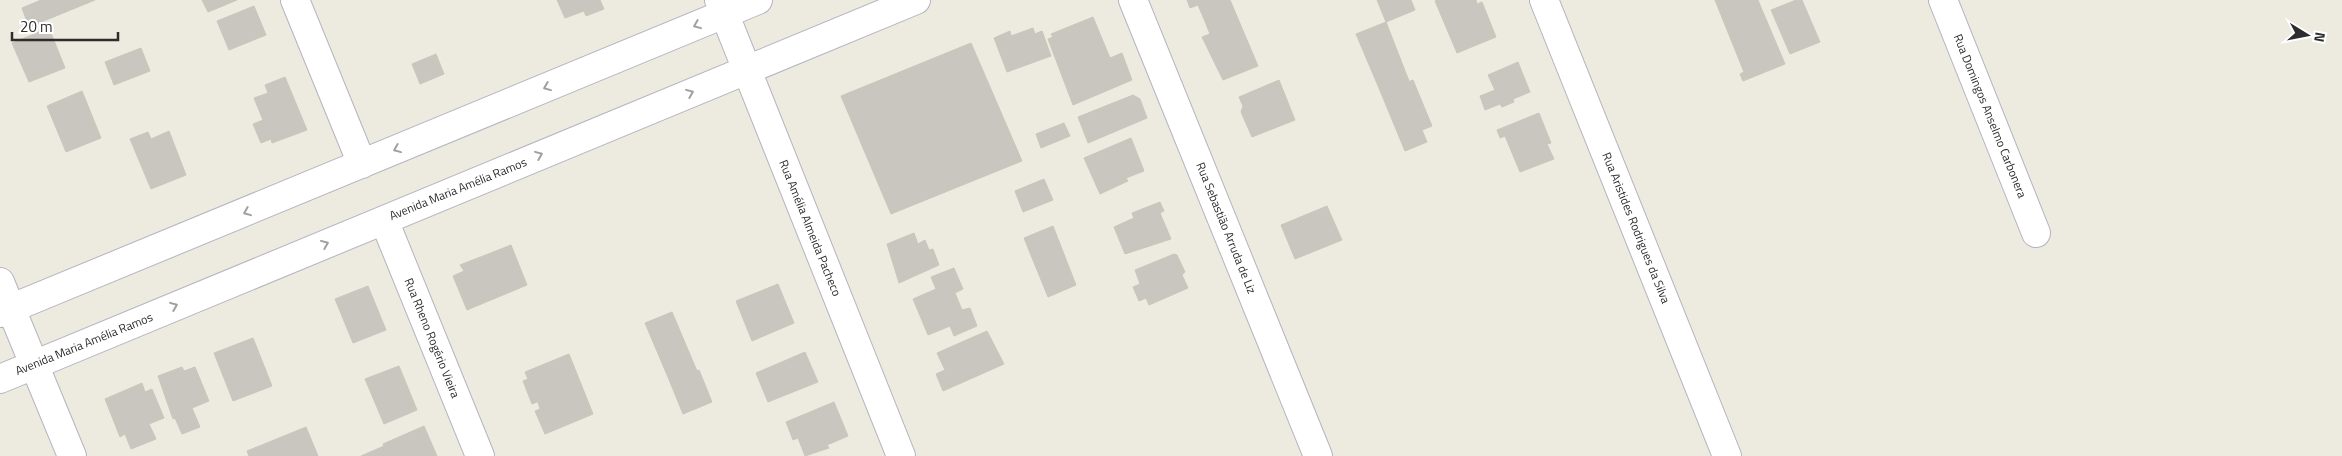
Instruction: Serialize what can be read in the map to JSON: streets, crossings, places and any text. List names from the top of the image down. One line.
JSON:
{"streets":{"street":["Rua Domingos Anselmo Carbonera","Avenida Maria Amélia Ramos","Rua Amélia Almeida Pacheco","Rua Sebastião Arruda de Liz","Rua Aristides Rodrigues da Silva","Rua Rheno Rogério Vieira"]},"crossings":[["Avenida Maria Amélia Ramos","Rua Amélia Almeida Pacheco"],["Avenida Maria Amélia Ramos","Rua Rheno Rogério Vieira"]],"scale_bar":"20 m","north":"right"}
